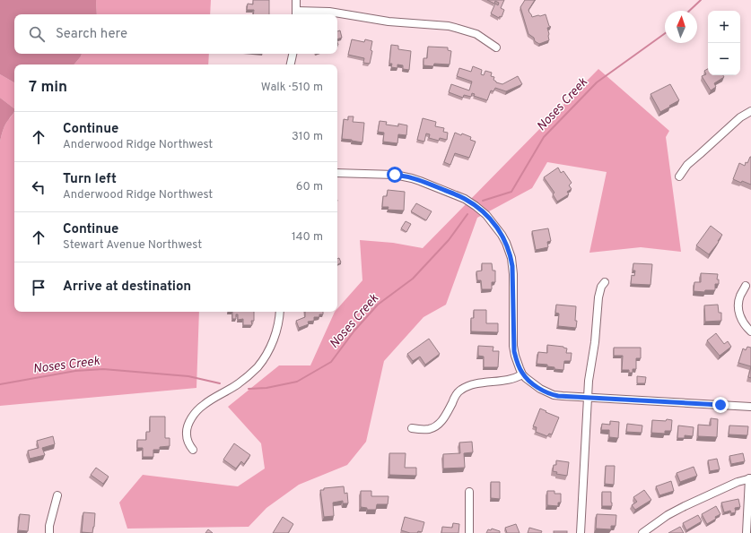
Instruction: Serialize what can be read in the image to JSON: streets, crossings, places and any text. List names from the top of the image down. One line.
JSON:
{"water":["Noses Creek"],"north":"top","page":{"map_buttons":["+","−"],"search":"Search here","heading":["7 min","Walk · 510 m"],"list":[["Continue","Anderwood Ridge Northwest","310 m"],["Turn left","Anderwood Ridge Northwest","60 m"],["Continue","Stewart Avenue Northwest","140 m"],"Arrive at destination"]}}
